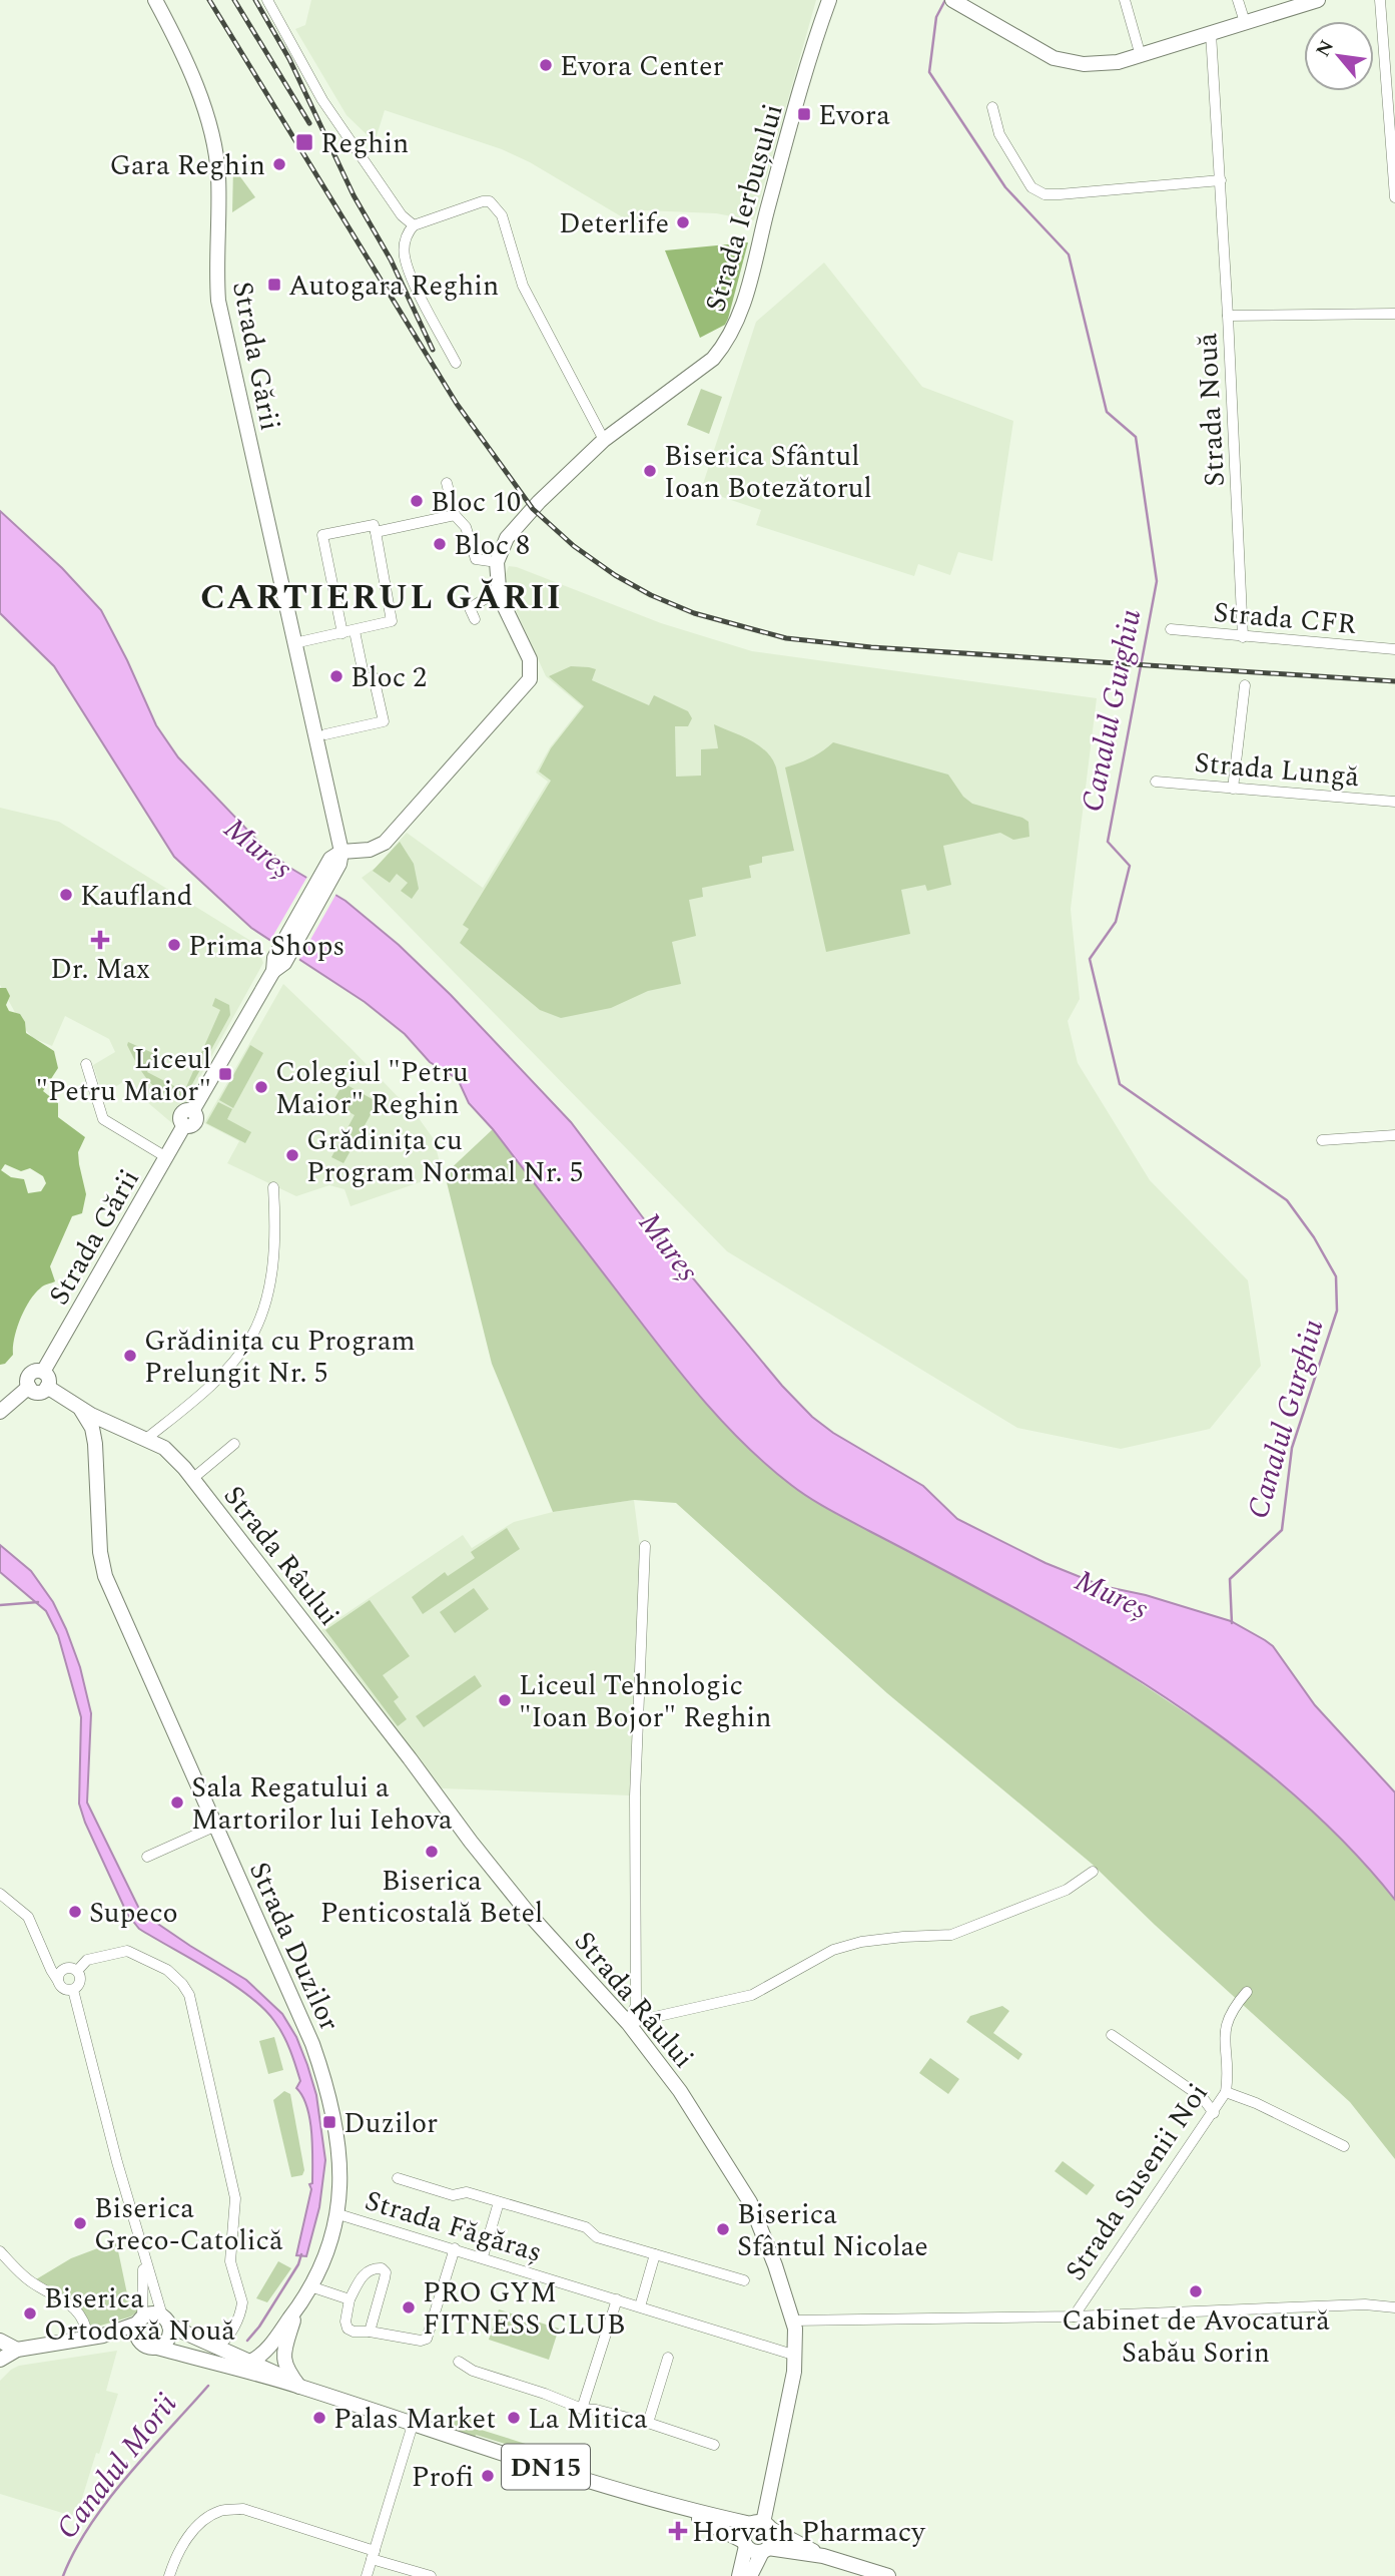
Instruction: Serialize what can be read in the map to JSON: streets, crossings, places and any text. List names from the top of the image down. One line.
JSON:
{"streets":{"main road":["Strada Ierbușului","Strada Gării","Strada Râului","Strada Duzilor","DN15"],"street":["Strada Nouă","Strada CFR","Strada Lungă","Strada Susenii Noi","Strada Făgăraș"]},"crossings":[["Strada Ierbușului","Strada Gării"],["Strada Gării","Strada Râului"],["Strada Nouă","Strada CFR"],["Strada Râului","Strada Duzilor"],["Strada Râului","Strada Susenii Noi"],["Strada Râului","Strada Făgăraș"],["Strada Râului","DN15"],["Strada Duzilor","Strada Făgăraș"],["Strada Duzilor","DN15"]],"districts":["CARTIERUL GĂRII"],"water":["Canalul Gurghiu","Mureș","Canalul Morii"],"places":{"other":["Evora Center","Gara Reghin","Deterlife","Biserica Sfântul Ioan Botezătorul","Bloc 10","Bloc 8","Bloc 2","Kaufland","Prima Shops","Colegiul \"Petru Maior\" Reghin","Grădinița cu Program Normal Nr. 5","Grădinița cu Program Prelungit Nr. 5","Liceul Tehnologic \"Ioan Bojor\" Reghin","Sala Regatului a Martorilor lui Iehova","Biserica Penticostală Betel","Supeco","Biserica Greco-Catolică","Biserica Sfântul Nicolae","Cabinet de Avocatură Sabău Sorin","PRO GYM FITNESS CLUB","Biserica Ortodoxă Nouă","Palas Market","La Mitica","Profi"],"transit":["Evora","Reghin","Autogara Reghin","Liceul \"Petru Maior\"","Duzilor"],"health":["Dr. Max","Horvath Pharmacy"]},"north":"top left"}
